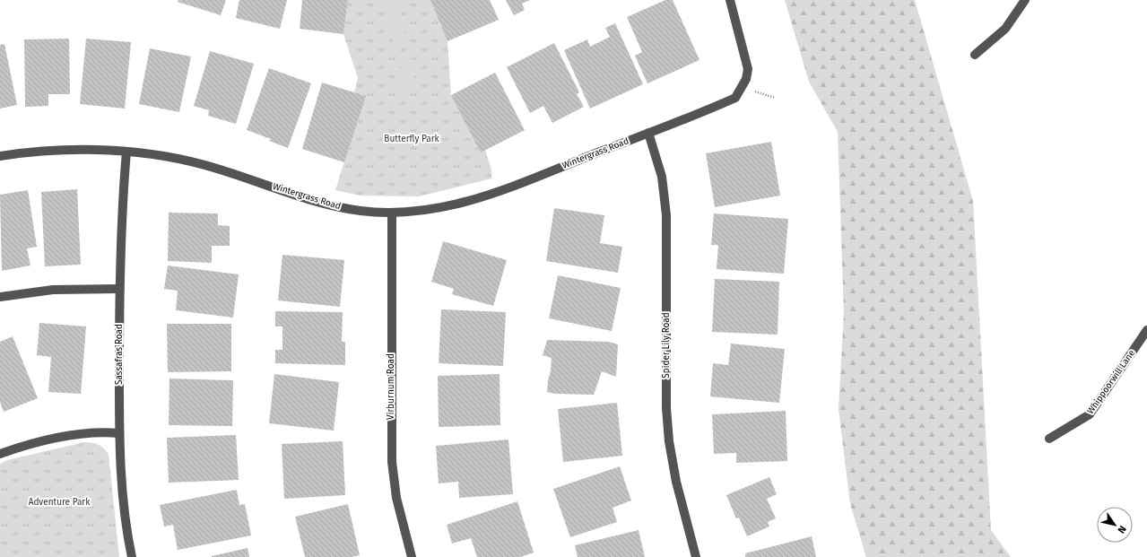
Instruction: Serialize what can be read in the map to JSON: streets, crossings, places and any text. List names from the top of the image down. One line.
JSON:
{"streets":{"street":["Wintergrass Road","Spider Lily Road","Sassafras Road","Whippoorwill Lane","Virburnum Road"]},"crossings":[["Wintergrass Road","Spider Lily Road"],["Wintergrass Road","Sassafras Road"],["Wintergrass Road","Virburnum Road"]],"parks":["Butterfly Park","Adventure Park"],"north":"bottom right"}
